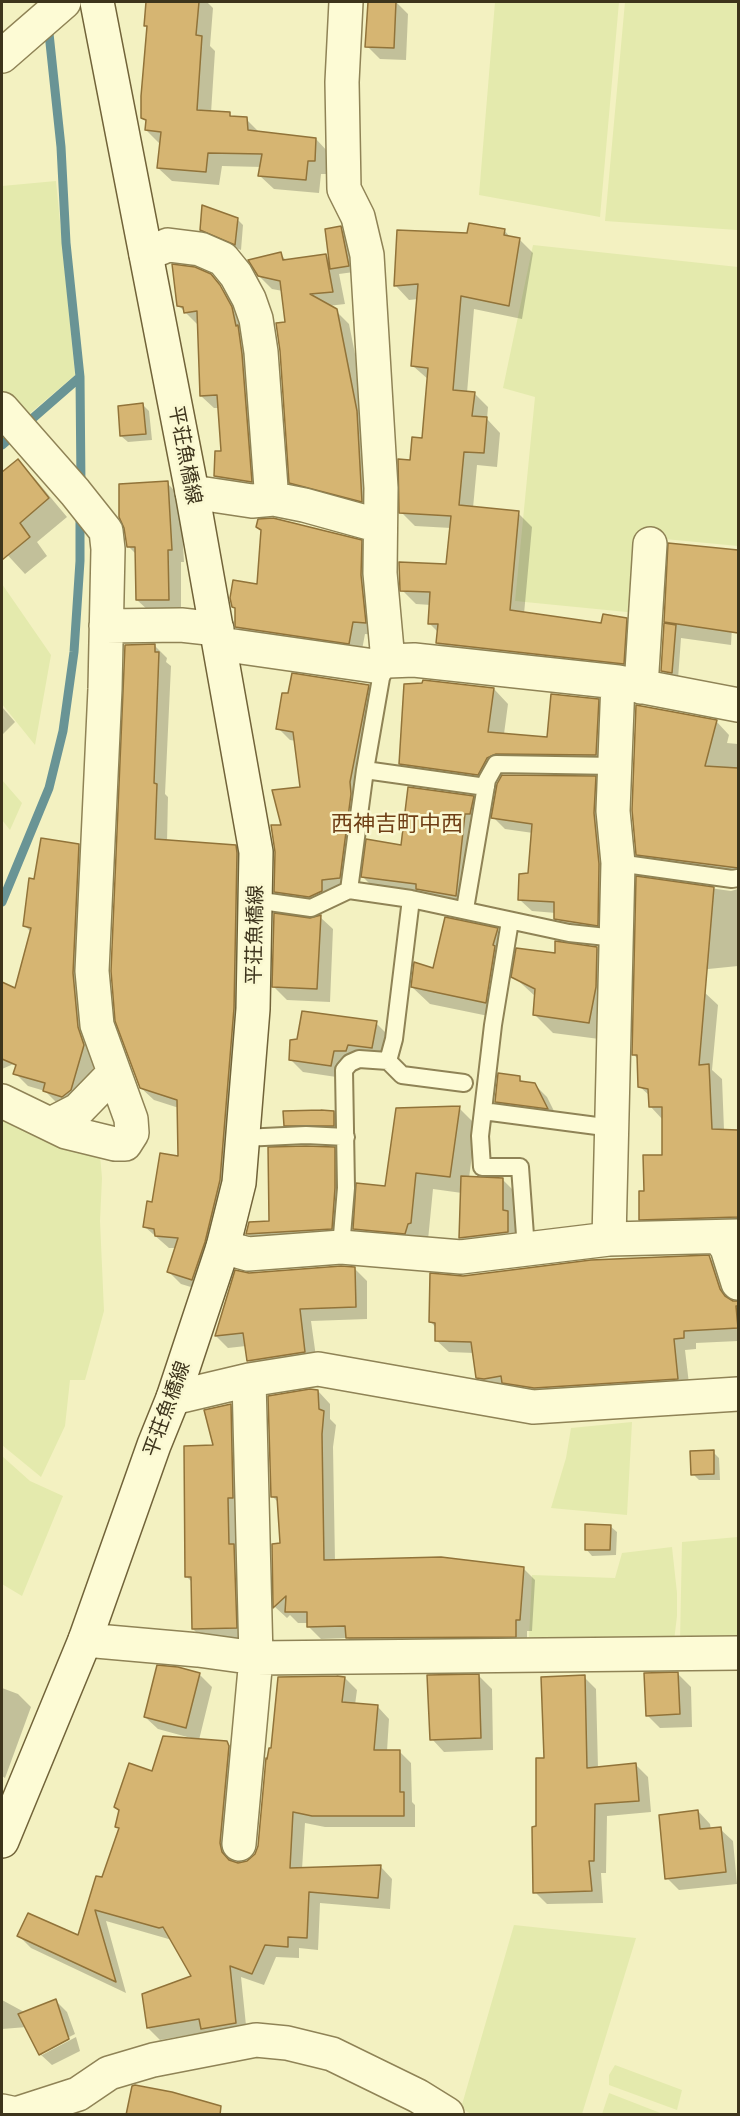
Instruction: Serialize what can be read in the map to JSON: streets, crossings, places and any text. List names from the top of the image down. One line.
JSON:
{"streets":{"street":["平荘魚橋線"]},"districts":["西神吉町中西"]}
